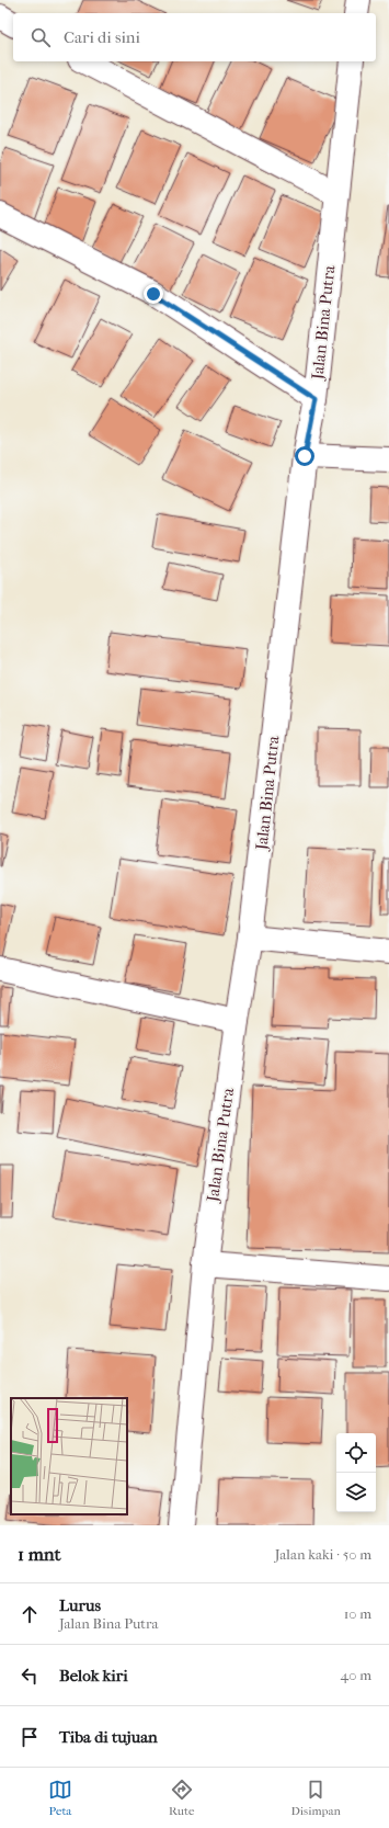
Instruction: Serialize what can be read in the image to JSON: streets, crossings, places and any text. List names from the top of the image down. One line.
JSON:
{"streets":{"street":["Jalan Bina Putra"]},"page":{"search":"Cari di sini","heading":["1 mnt","Jalan kaki · 50 m"],"list":[["Lurus","Jalan Bina Putra","10 m"],["Belok kiri","40 m"],"Tiba di tujuan"],"nav":["Peta","Rute","Disimpan"]}}
